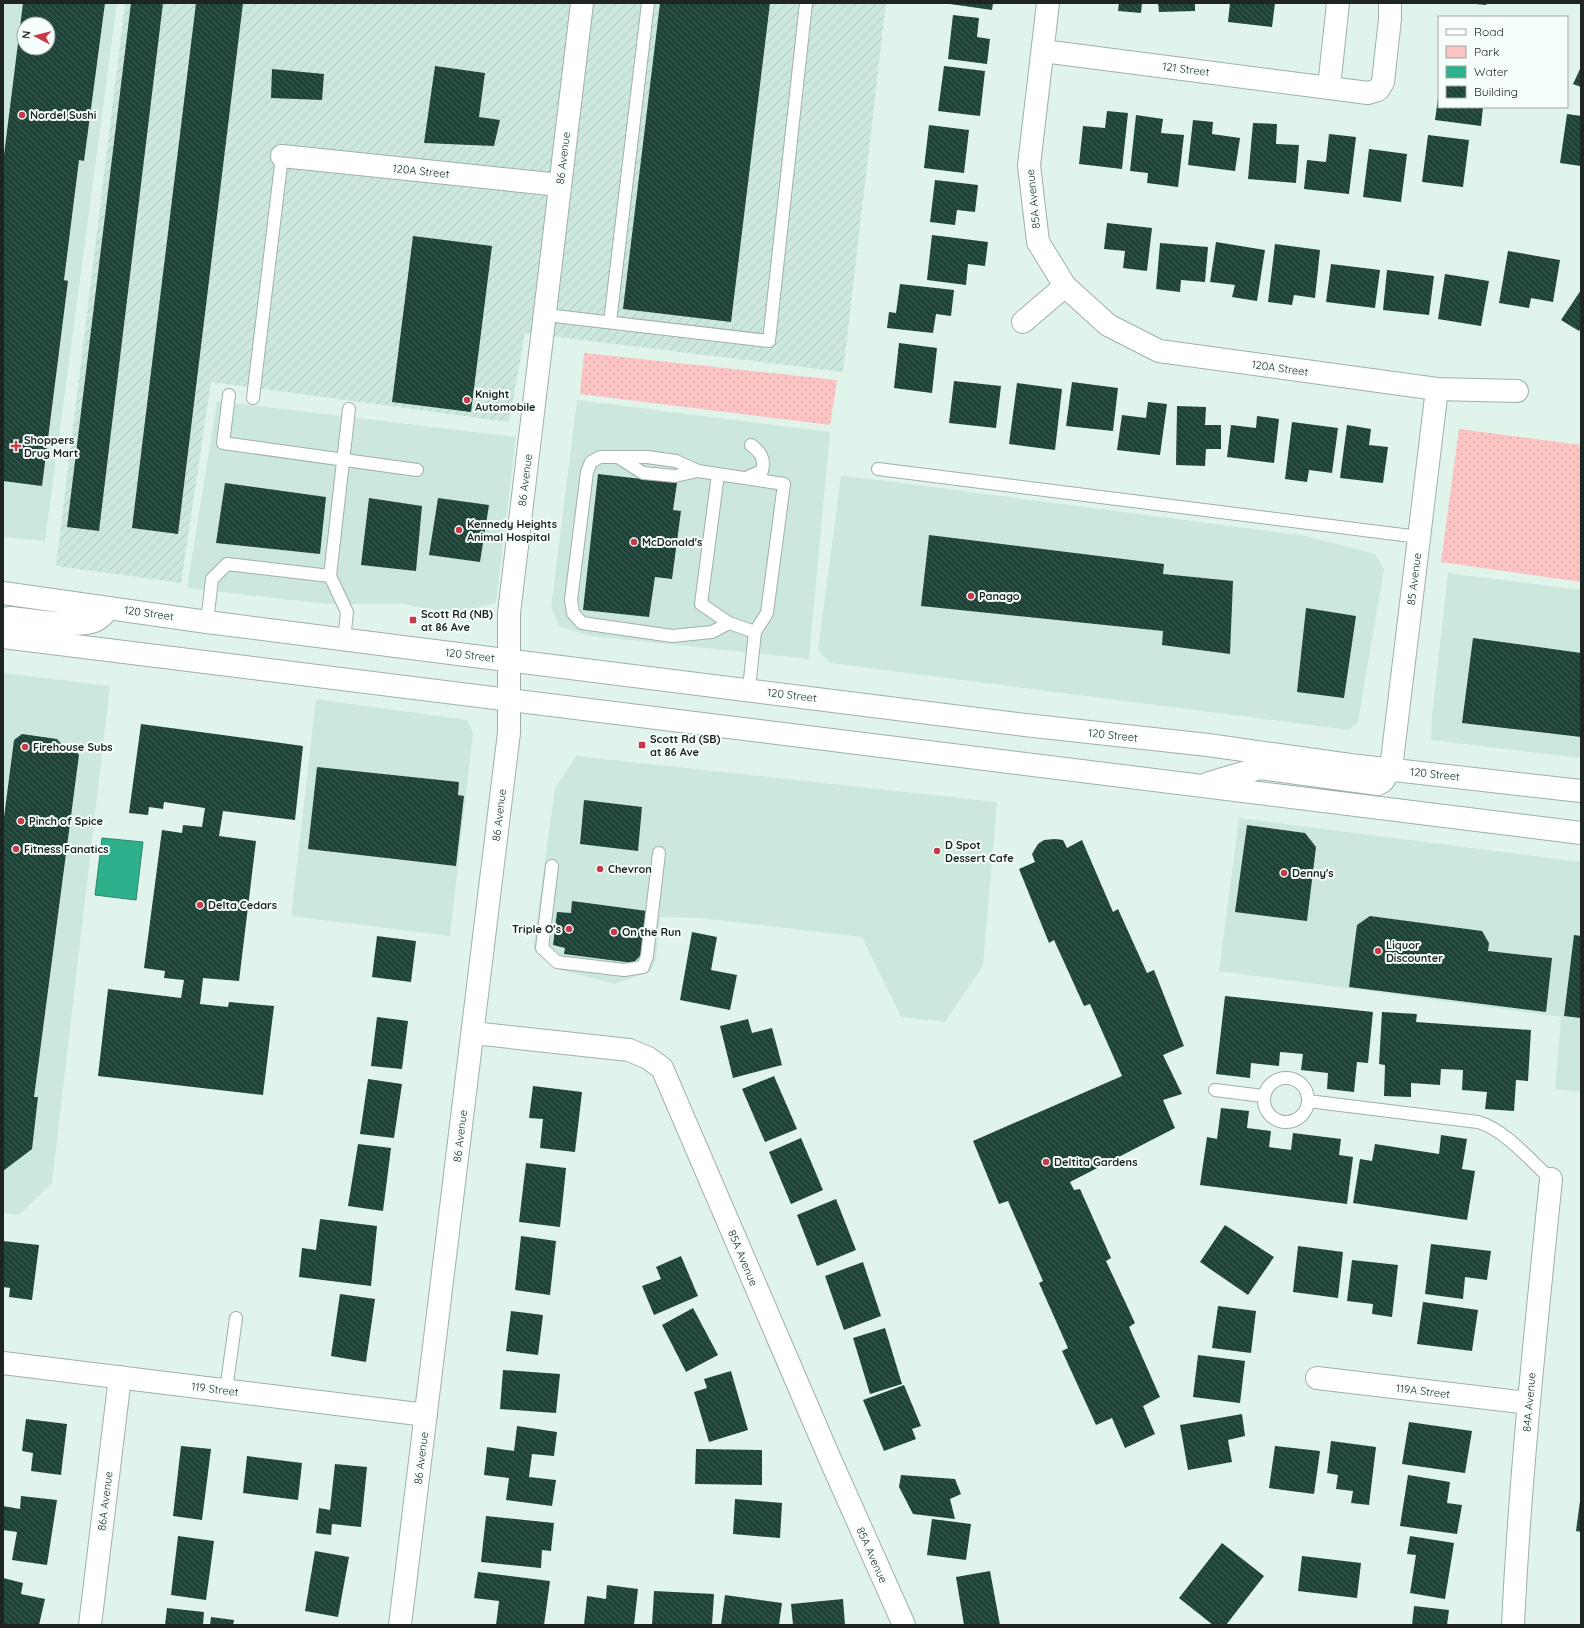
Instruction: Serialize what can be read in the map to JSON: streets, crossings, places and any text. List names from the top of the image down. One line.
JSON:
{"streets":{"street":["121 Street","86 Avenue","120A Street","85A Avenue","85 Avenue","120 Street","119 Street","119A Street","84A Avenue","86A Avenue"]},"crossings":[["121 Street","85A Avenue"],["86 Avenue","120A Street"],["86 Avenue","85A Avenue"],["86 Avenue","120 Street"],["86 Avenue","119 Street"],["120A Street","85A Avenue"],["120A Street","85 Avenue"],["85 Avenue","120 Street"],["119 Street","86A Avenue"],["119A Street","84A Avenue"]],"places":{"other":["Nordel Sushi","Knight Automobile","Kennedy Heights Animal Hospital","McDonald's","Panago","Firehouse Subs","Pinch of Spice","Fitness Fanatics","D Spot Dessert Cafe","Chevron","Denny's","Delta Cedars","Triple O's","On the Run","Liquor Discounter","Deltita Gardens"],"health":["Shoppers Drug Mart"],"transit":["Scott Rd (NB) at 86 Ave","Scott Rd (SB) at 86 Ave"]},"legend":["Road","Park","Water","Building"],"north":"left"}
